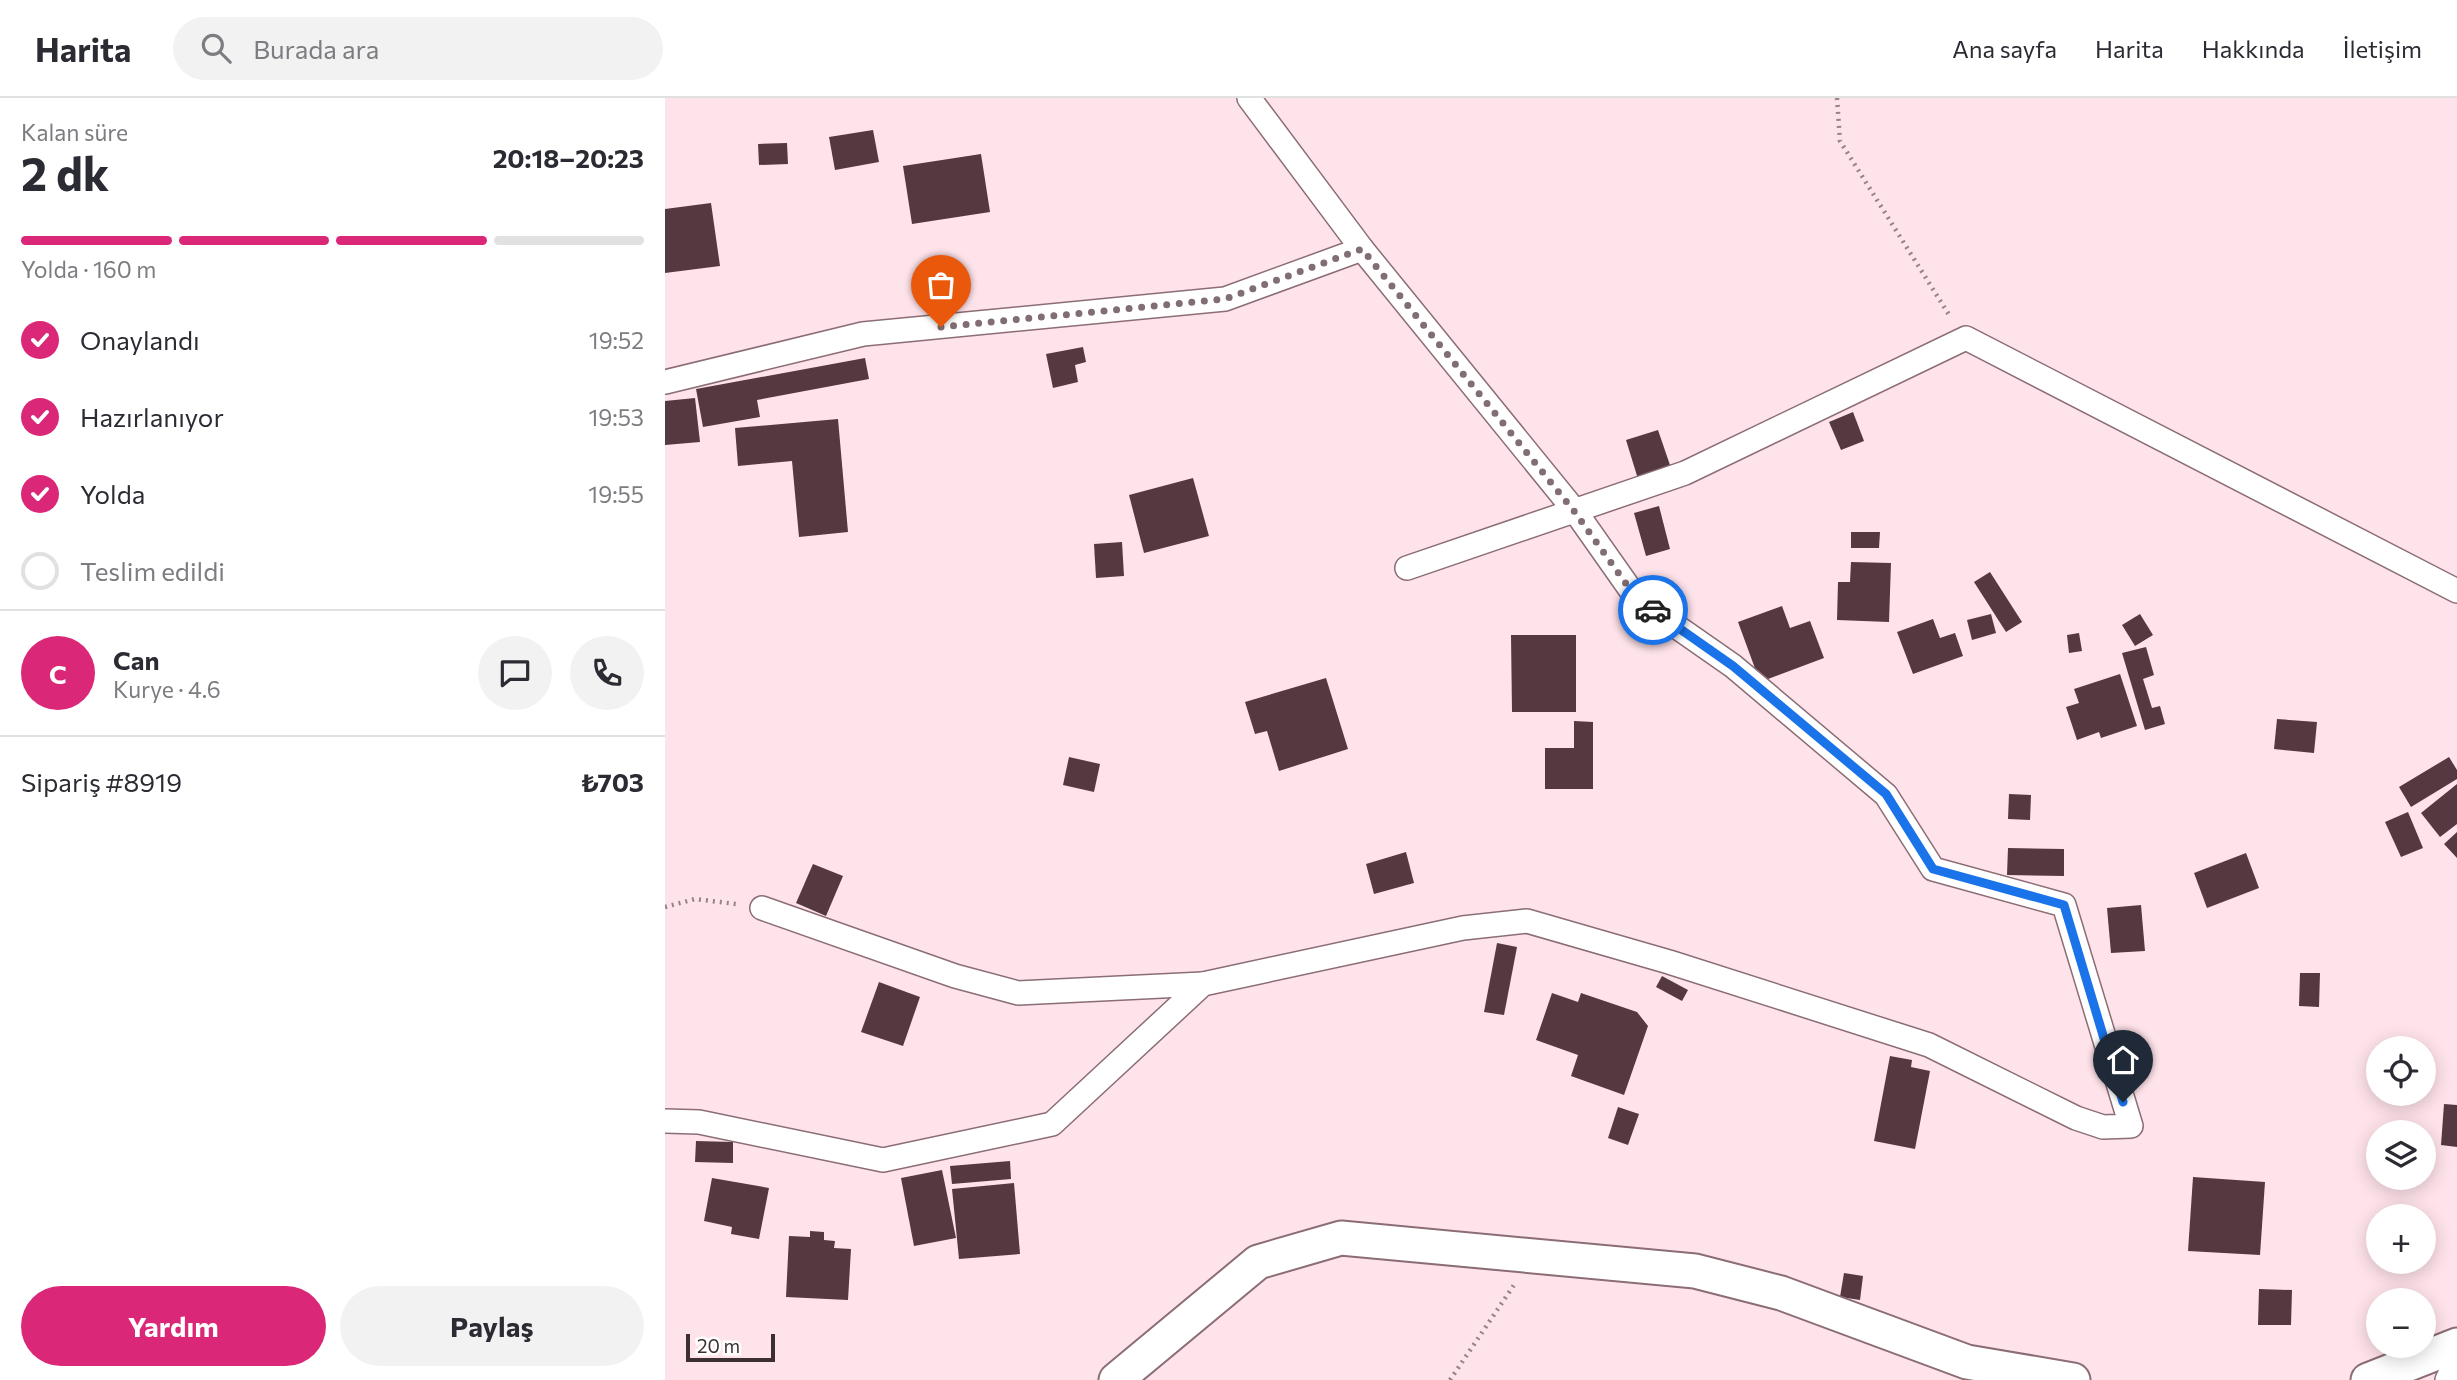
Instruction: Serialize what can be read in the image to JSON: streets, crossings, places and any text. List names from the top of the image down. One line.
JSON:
{"scale_bar":"20 m","page":{"header":"Harita","search":"Burada ara","nav":["Ana sayfa","Harita","Hakkında","İletişim"],"heading":["2 dk","Kalan süre","20:18–20:23"],"panel":["Can","Kurye · 4.6","Sipariş #8919","₺703"],"bar":"Yolda · 160 m","list":[["Onaylandı","19:52"],["Hazırlanıyor","19:53"],["Yolda","19:55"],"Teslim edildi"],"round":"C","map_buttons":["+","−"],"buttons":["Yardım","Paylaş"],"scale":"20 m"}}
